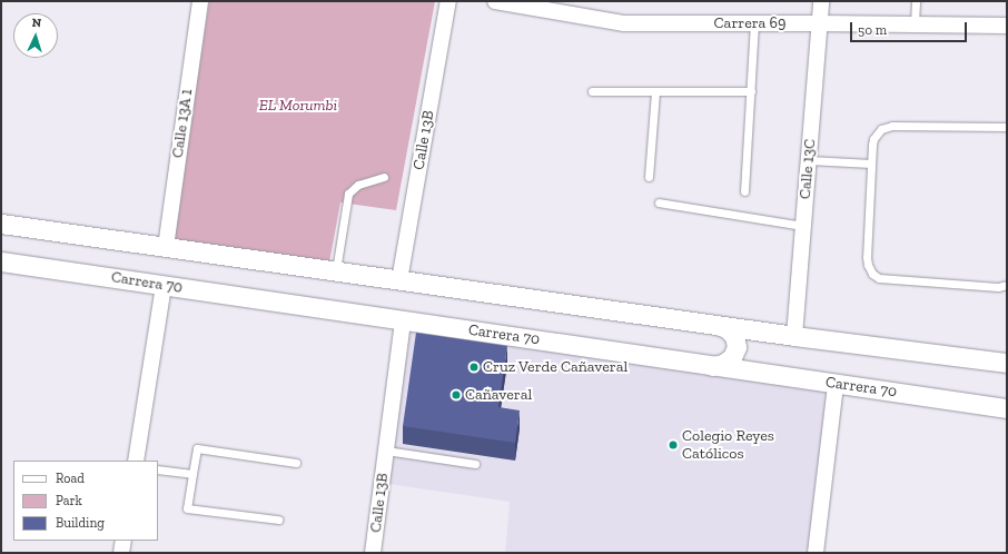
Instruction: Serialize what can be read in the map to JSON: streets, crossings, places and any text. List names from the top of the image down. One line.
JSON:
{"streets":{"street":["Carrera 69","Calle 13A 1","Calle 13B","Calle 13C","Carrera 70"]},"crossings":[["Carrera 69","Calle 13C"],["Calle 13B","Carrera 70"]],"parks":["EL Morumbi"],"places":["Cruz Verde Cañaveral","Cañaveral","Colegio Reyes Católicos"],"legend":["Road","Park","Building"],"scale_bar":"50 m","north":"top"}
